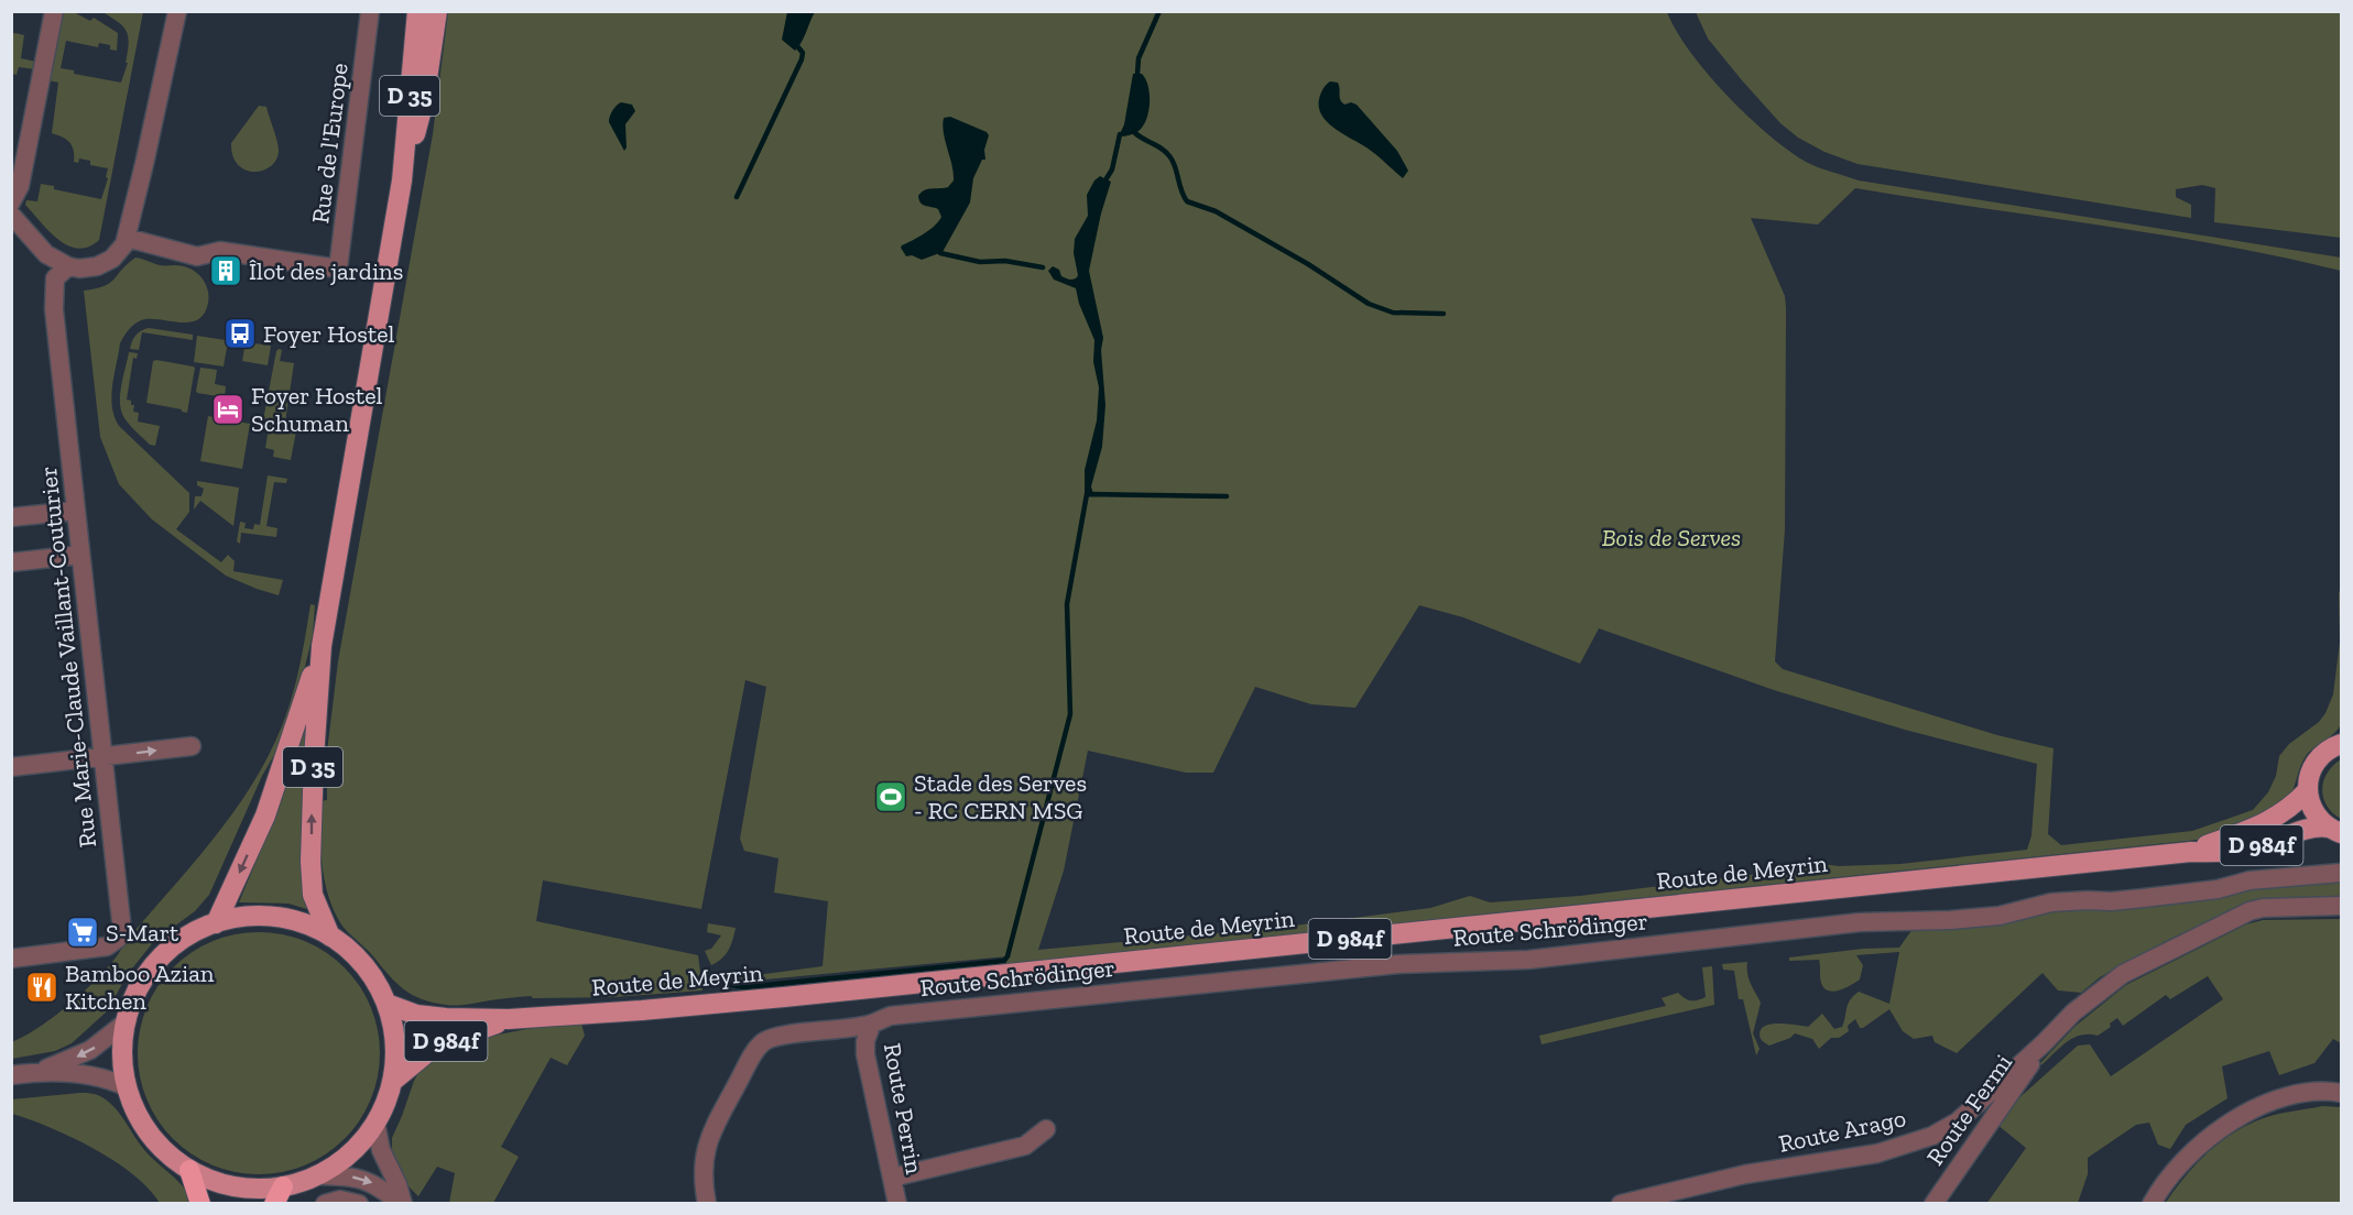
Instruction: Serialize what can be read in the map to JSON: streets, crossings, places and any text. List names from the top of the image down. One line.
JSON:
{"streets":{"main road":["D 35","D 984f","Route de Meyrin"],"street":["Rue de l'Europe","Rue Marie-Claude Vaillant-Couturier","Route Schrödinger","Route Perrin","Route Fermi","Route Arago"]},"crossings":[["Route Schrödinger","Route Perrin"],["Route Fermi","Route Arago"]],"parks":["Bois de Serves"],"places":{"building":["Îlot des jardins"],"bus stop":["Foyer Hostel"],"hotel":["Foyer Hostel Schuman"],"sports":["Stade des Serves - RC CERN MSG"],"supermarket":["S-Mart"],"restaurant":["Bamboo Azian Kitchen"]}}
